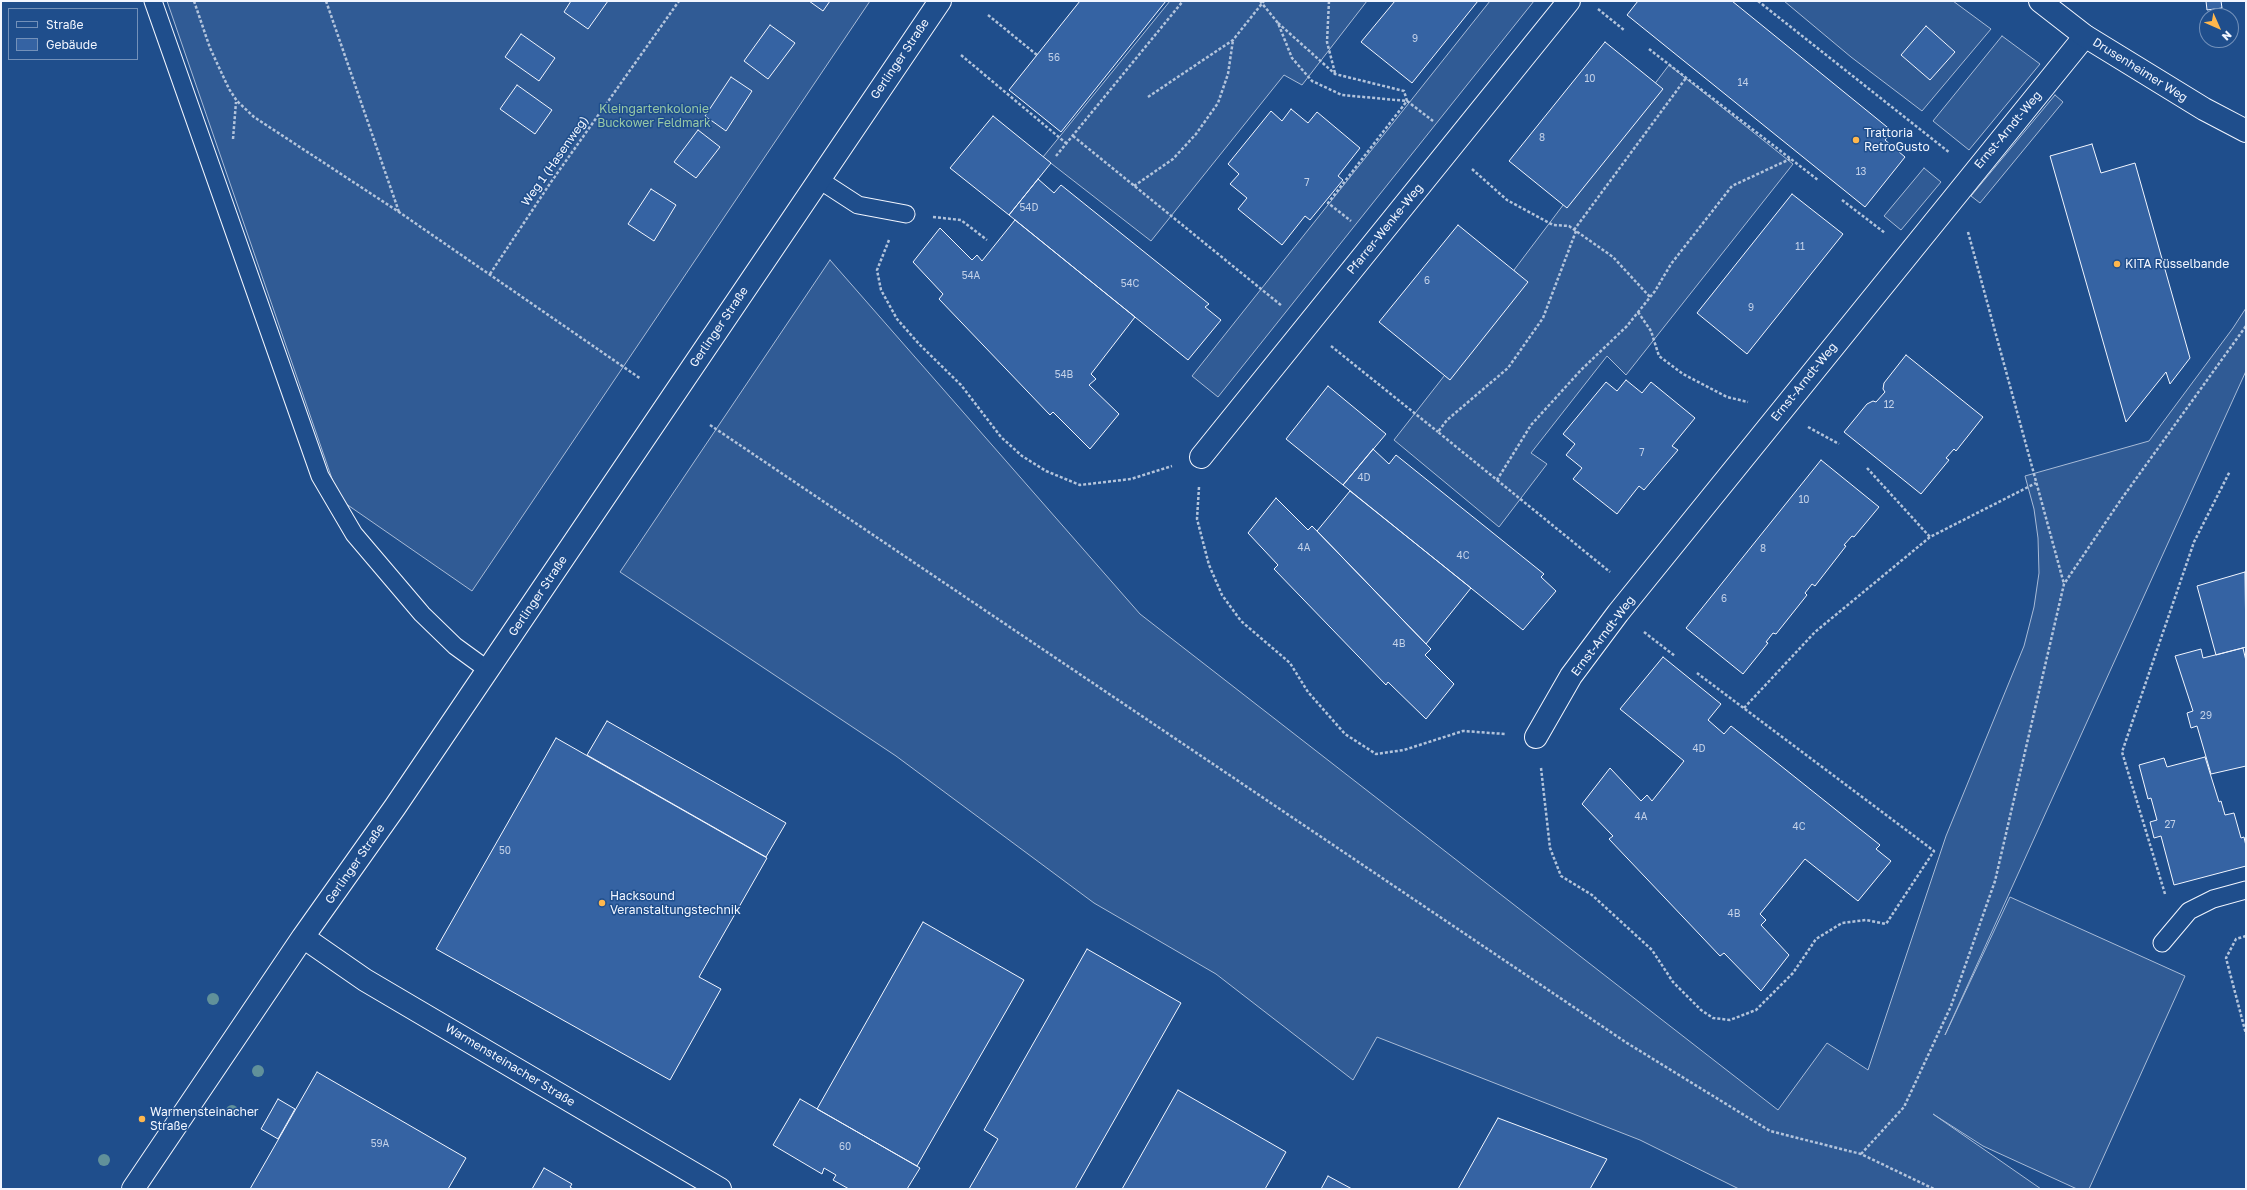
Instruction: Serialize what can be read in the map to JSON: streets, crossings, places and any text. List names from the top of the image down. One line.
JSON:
{"streets":{"street":["Gerlinger Straße","Drusenheimer Weg","Ernst-Arndt-Weg","Pfarrer-Wenke-Weg","Warmensteinacher Straße"],"path":["Weg 1 (Hasenweg)"]},"crossings":[["Gerlinger Straße","Warmensteinacher Straße"],["Drusenheimer Weg","Ernst-Arndt-Weg"]],"parks":["Kleingartenkolonie Buckower Feldmark"],"places":["Trattoria RetroGusto","KITA Rüsselbande","Hacksound Veranstaltungstechnik","Warmensteinacher Straße"],"house_numbers":["9","56","10","14","8","13","7","54D","11","54A","6","54C","9","54B","12","7","4D","10","4A","8","4C","6","4B","29","4D","4A","27","4C","50","4B","59A","60"],"legend":["Straße","Gebäude"],"north":"bottom right"}
